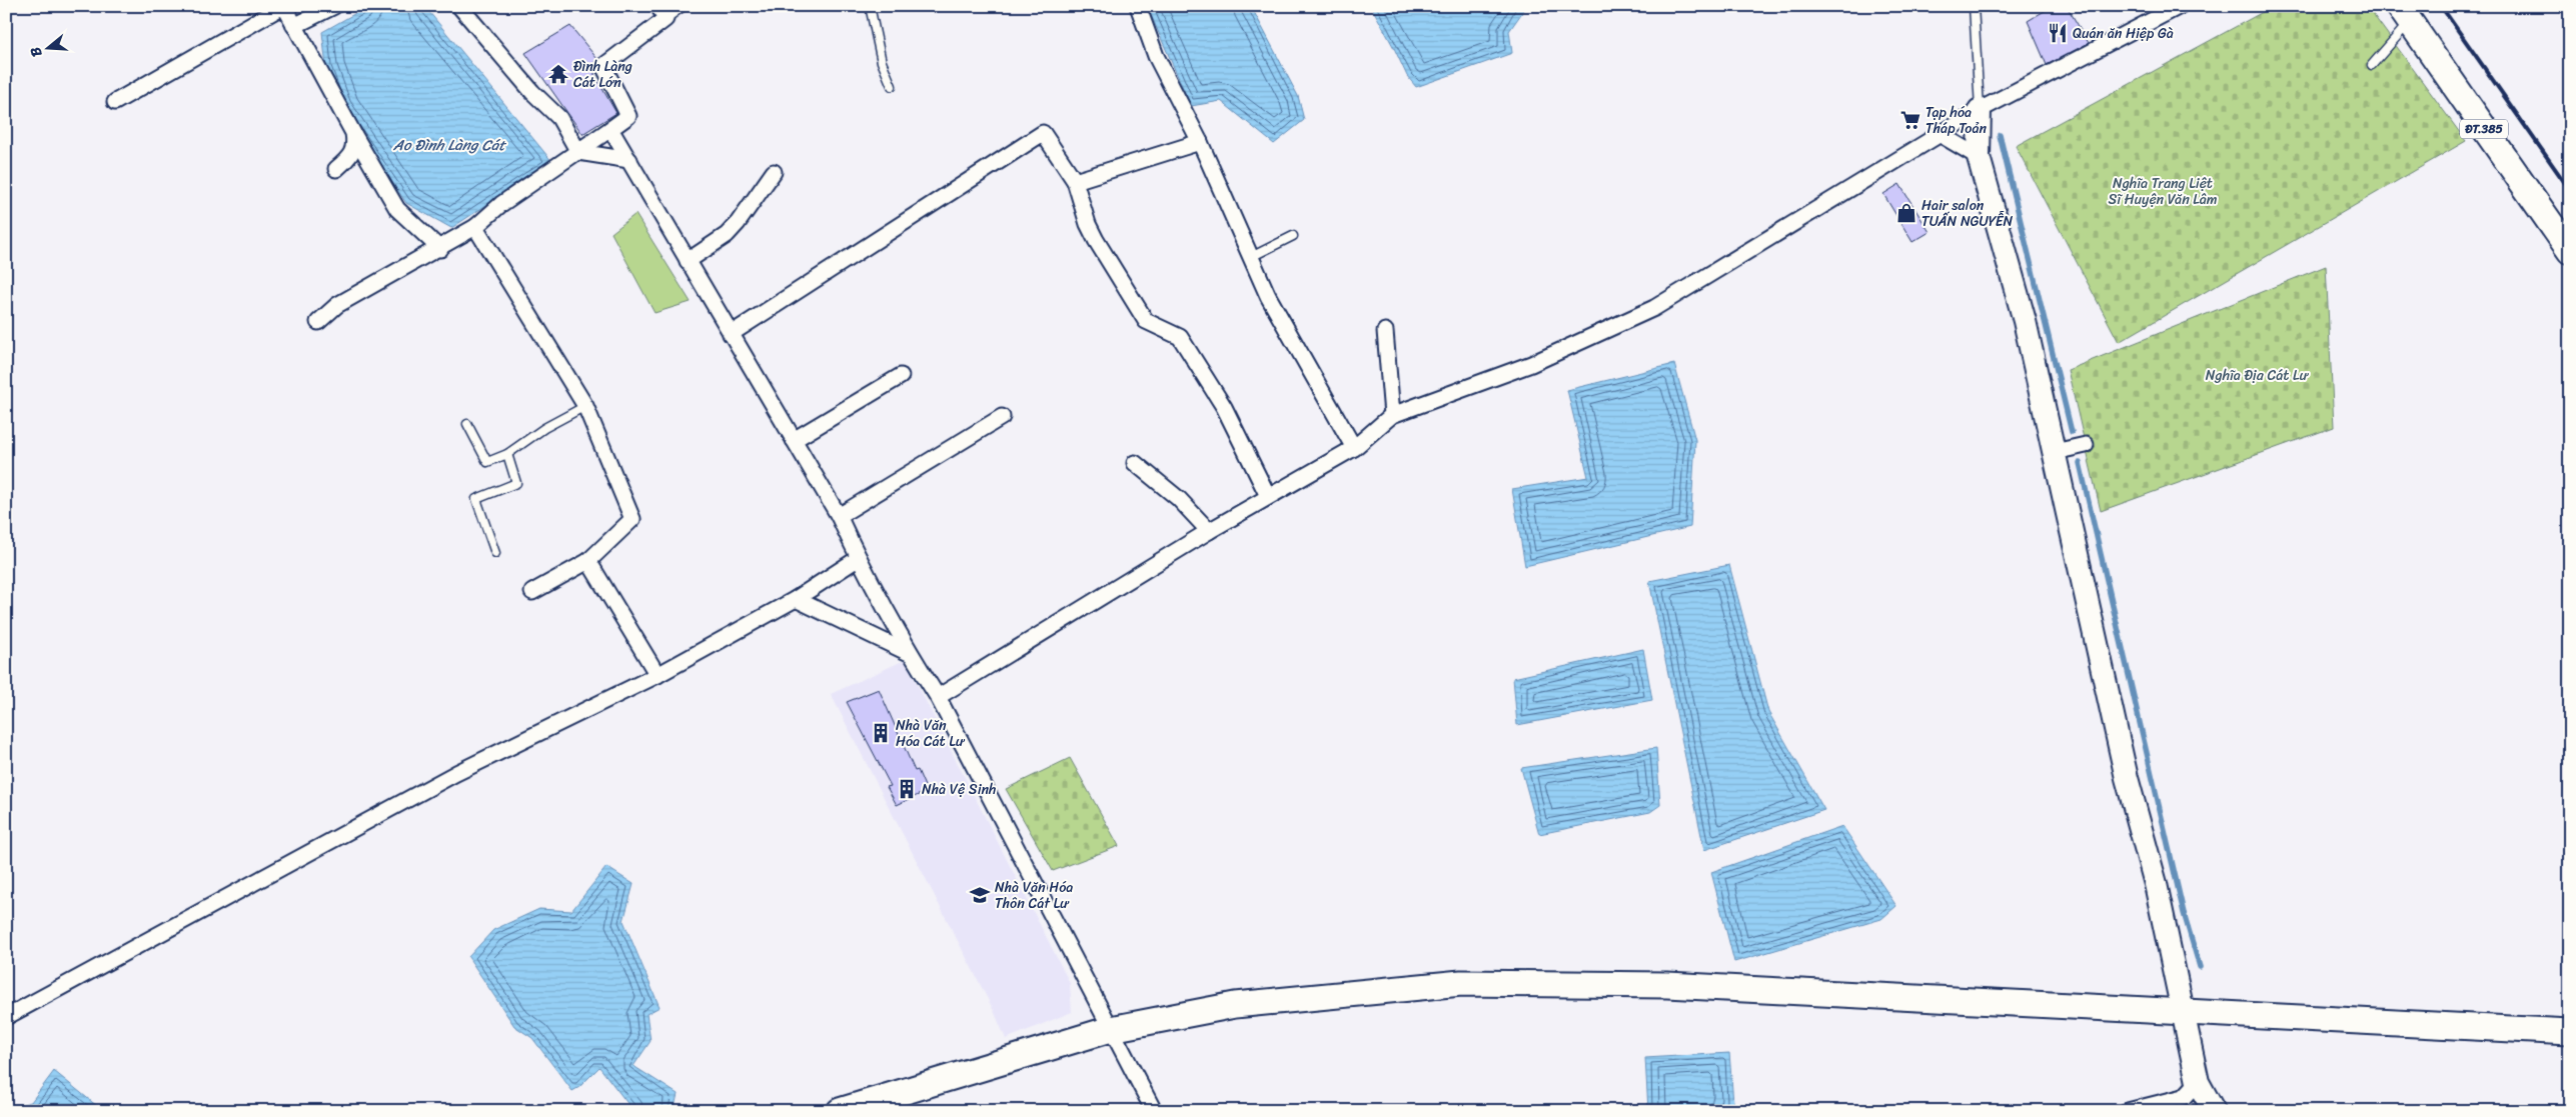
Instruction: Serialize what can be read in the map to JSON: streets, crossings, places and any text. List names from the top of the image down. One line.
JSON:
{"streets":{"main road":["ĐT.385"]},"water":["Ao Đình Làng Cát"],"parks":["Nghĩa Trang Liệt Sĩ Huyện Văn Lâm","Nghĩa Địa Cát Lư"],"places":{"restaurant":["Quán ăn Hiệp Gà"],"temple":["Đình Làng Cát Lớn"],"supermarket":["Tạp hóa Tháp Toản"],"shop":["Hair salon TUẤN NGUYỄN"],"building":["Nhà Văn Hóa Cát Lư","Nhà Vệ Sinh"],"school or university":["Nhà Văn Hóa Thôn Cát Lư"]},"north":"left"}
